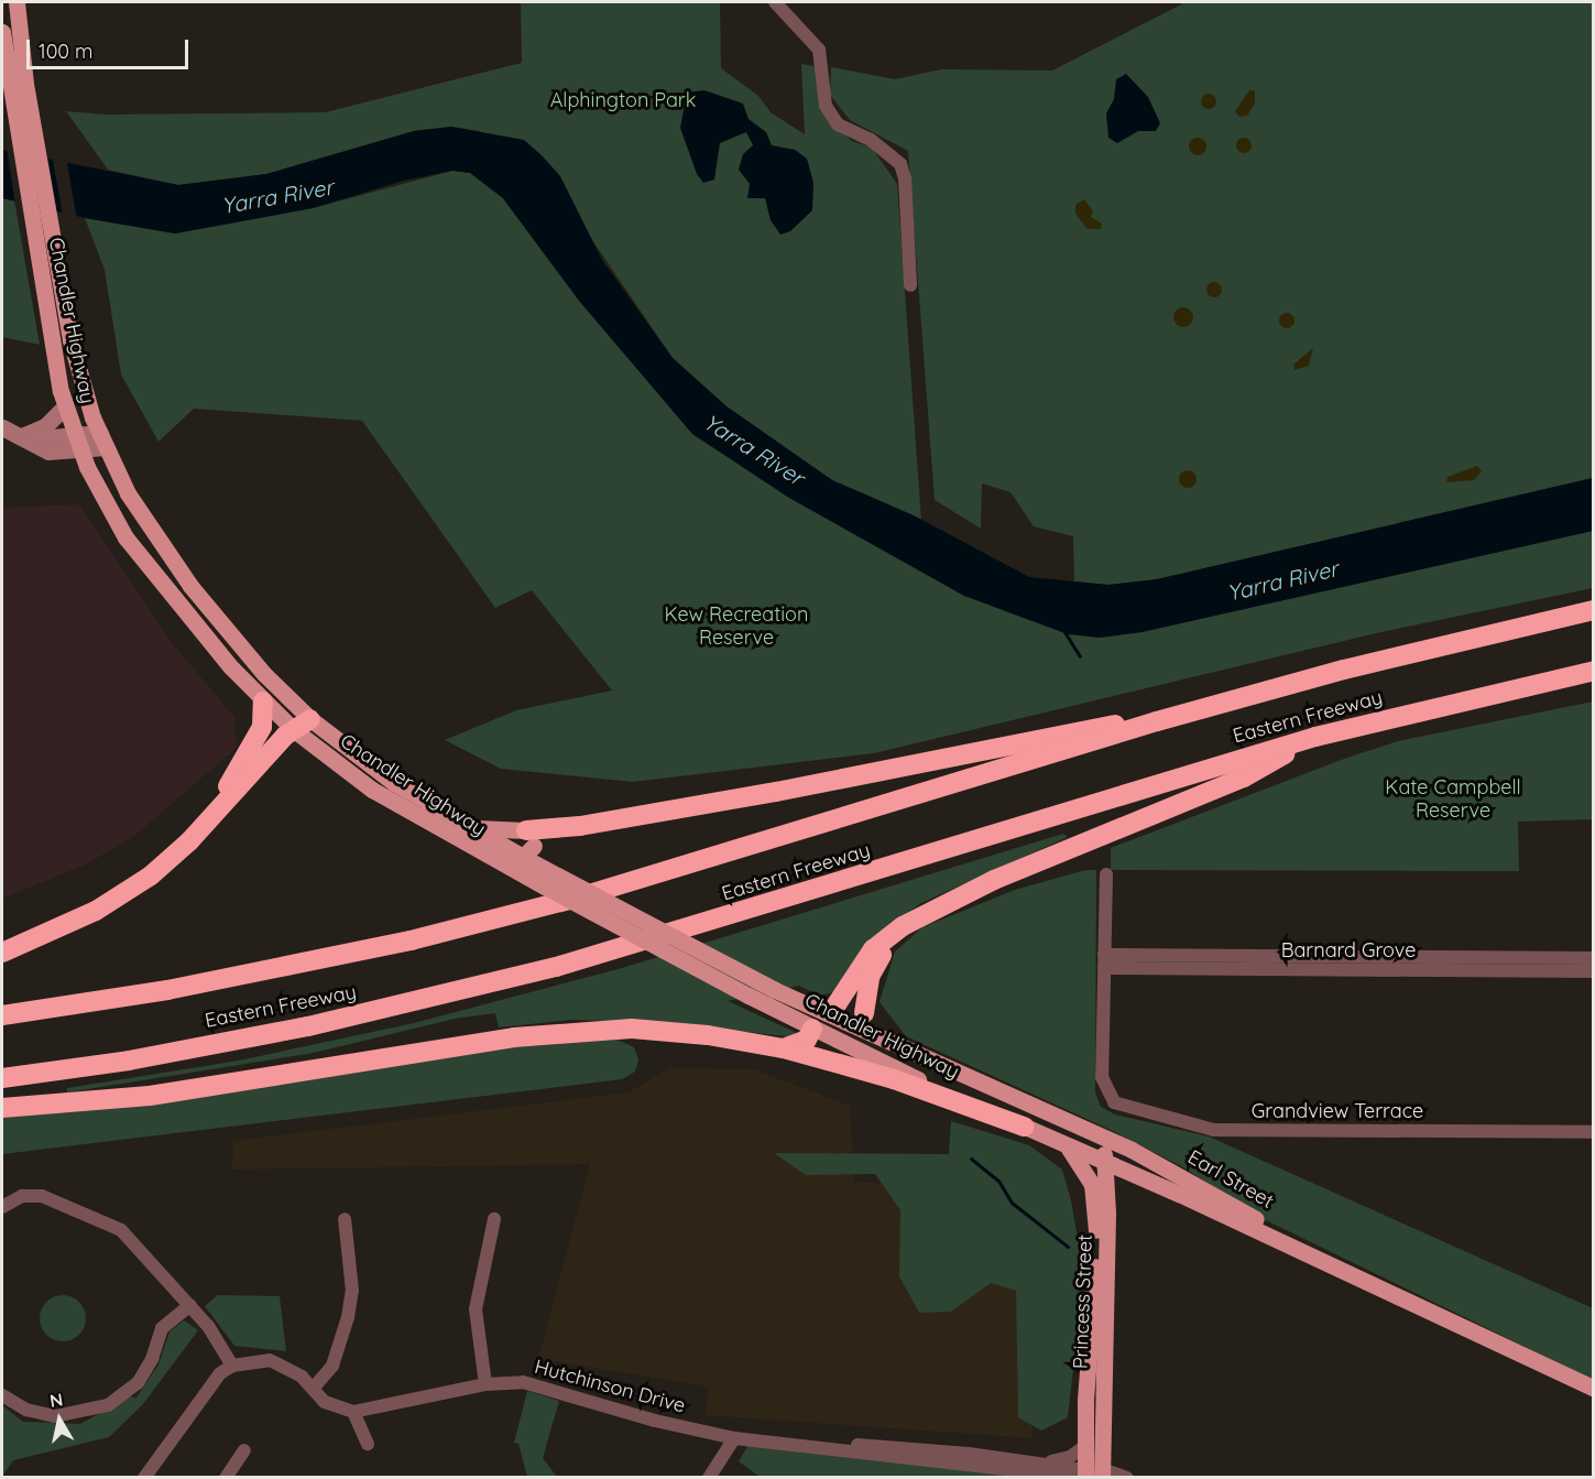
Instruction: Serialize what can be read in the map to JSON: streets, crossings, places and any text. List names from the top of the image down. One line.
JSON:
{"streets":{"highway":["Eastern Freeway"],"main road":["Chandler Highway","Earl Street","Princess Street"],"street":["Barnard Grove","Grandview Terrace","Hutchinson Drive"]},"crossings":[["Chandler Highway","Earl Street"],["Chandler Highway","Princess Street"],["Barnard Grove","Grandview Terrace"],["Earl Street","Princess Street"],["Princess Street","Hutchinson Drive"]],"water":["Yarra River"],"parks":["Alphington Park","Kew Recreation Reserve","Kate Campbell Reserve"],"scale_bar":"100 m","north":"top"}
